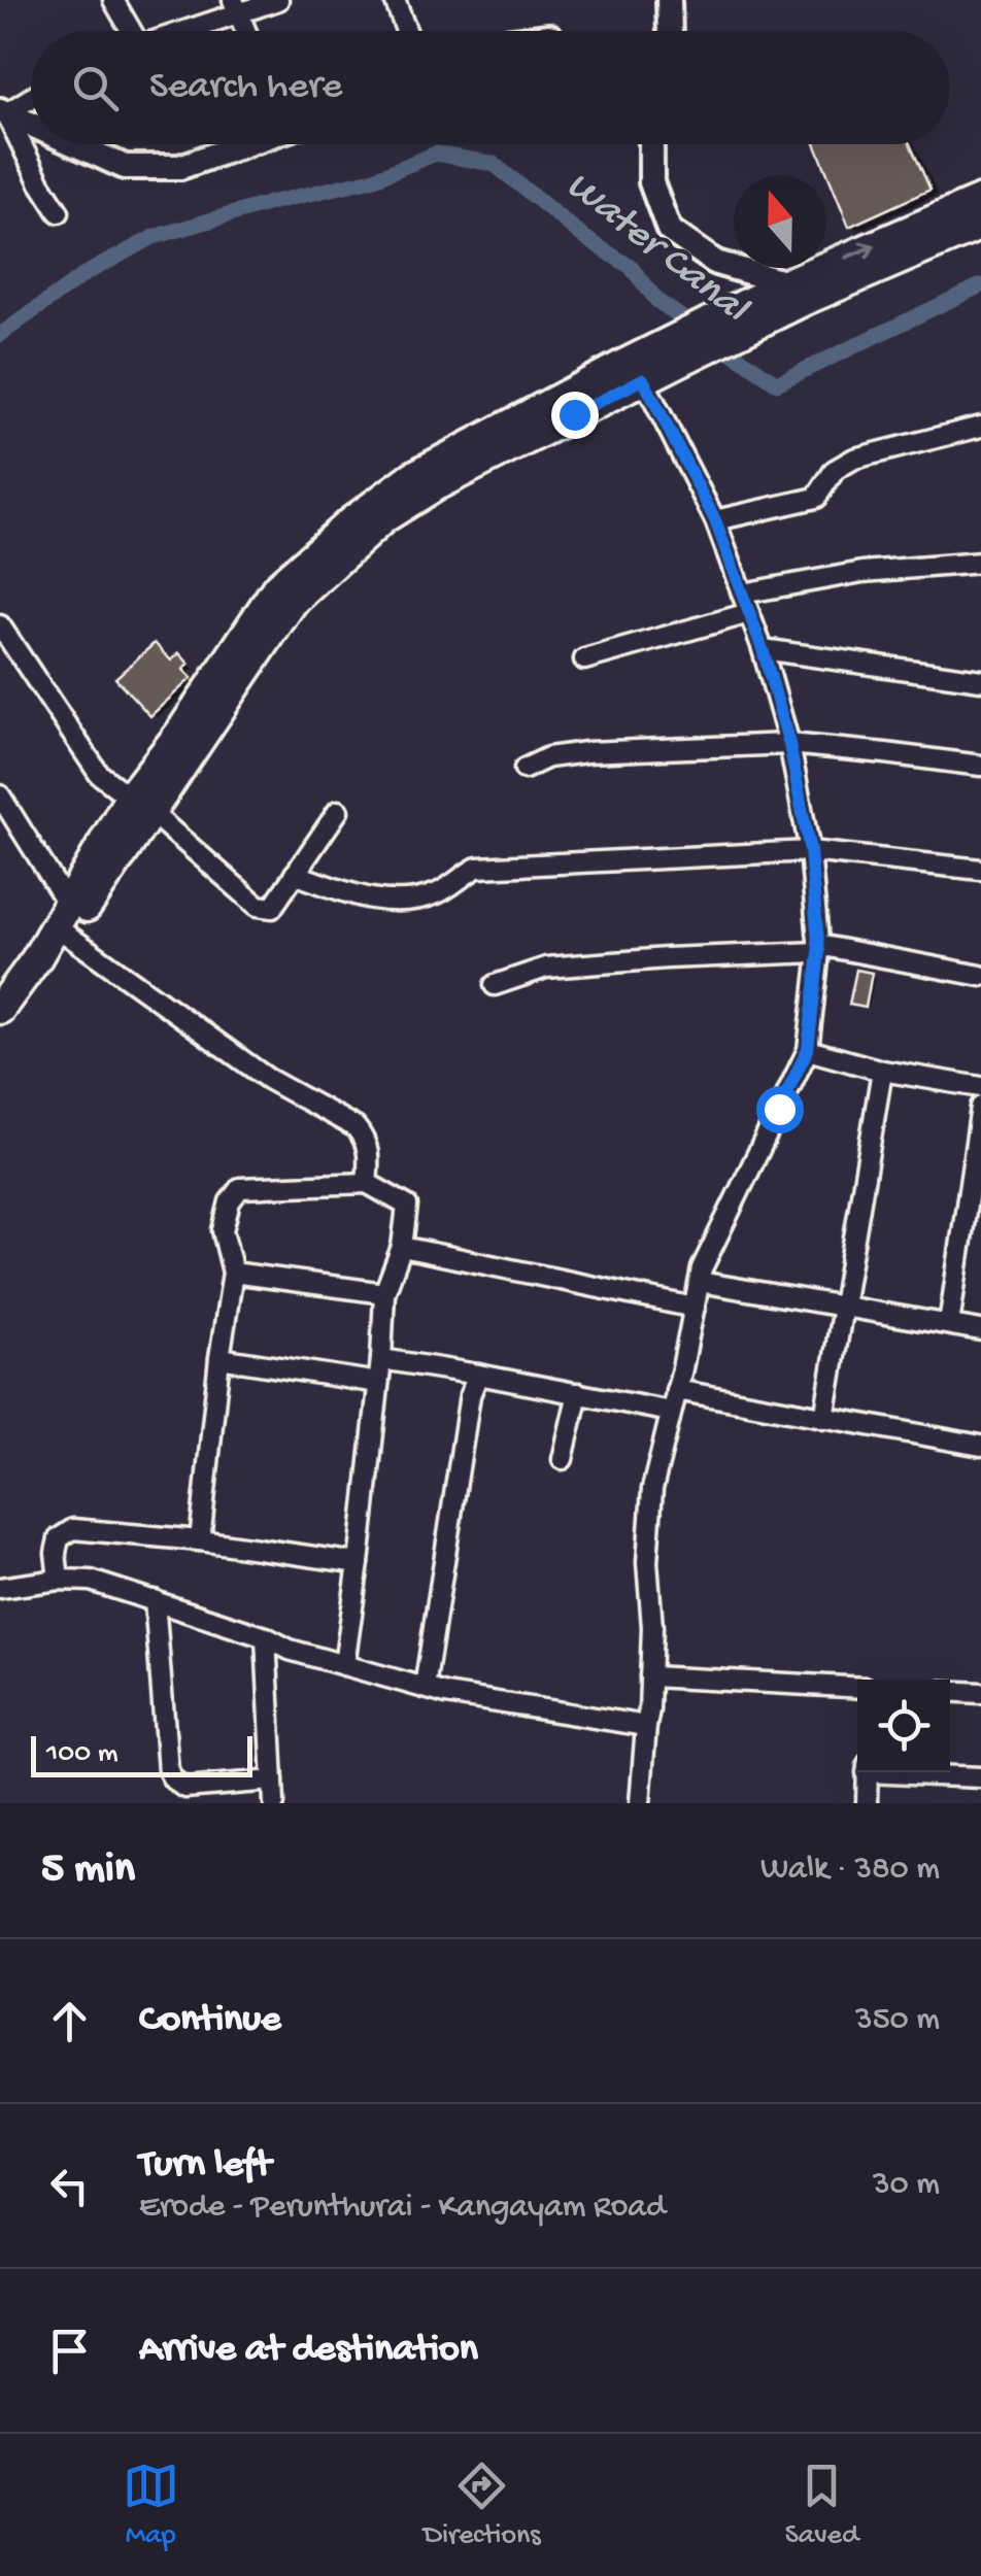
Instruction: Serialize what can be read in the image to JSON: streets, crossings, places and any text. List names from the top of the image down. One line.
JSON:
{"water":["Water Canal"],"scale_bar":"100 m","north":"top","page":{"search":"Search here","scale":"100 m","heading":["5 min","Walk · 380 m"],"list":[["Continue","350 m"],["Turn left","Erode - Perunthurai - Kangayam Road","30 m"],"Arrive at destination"],"nav":["Map","Directions","Saved"]}}
